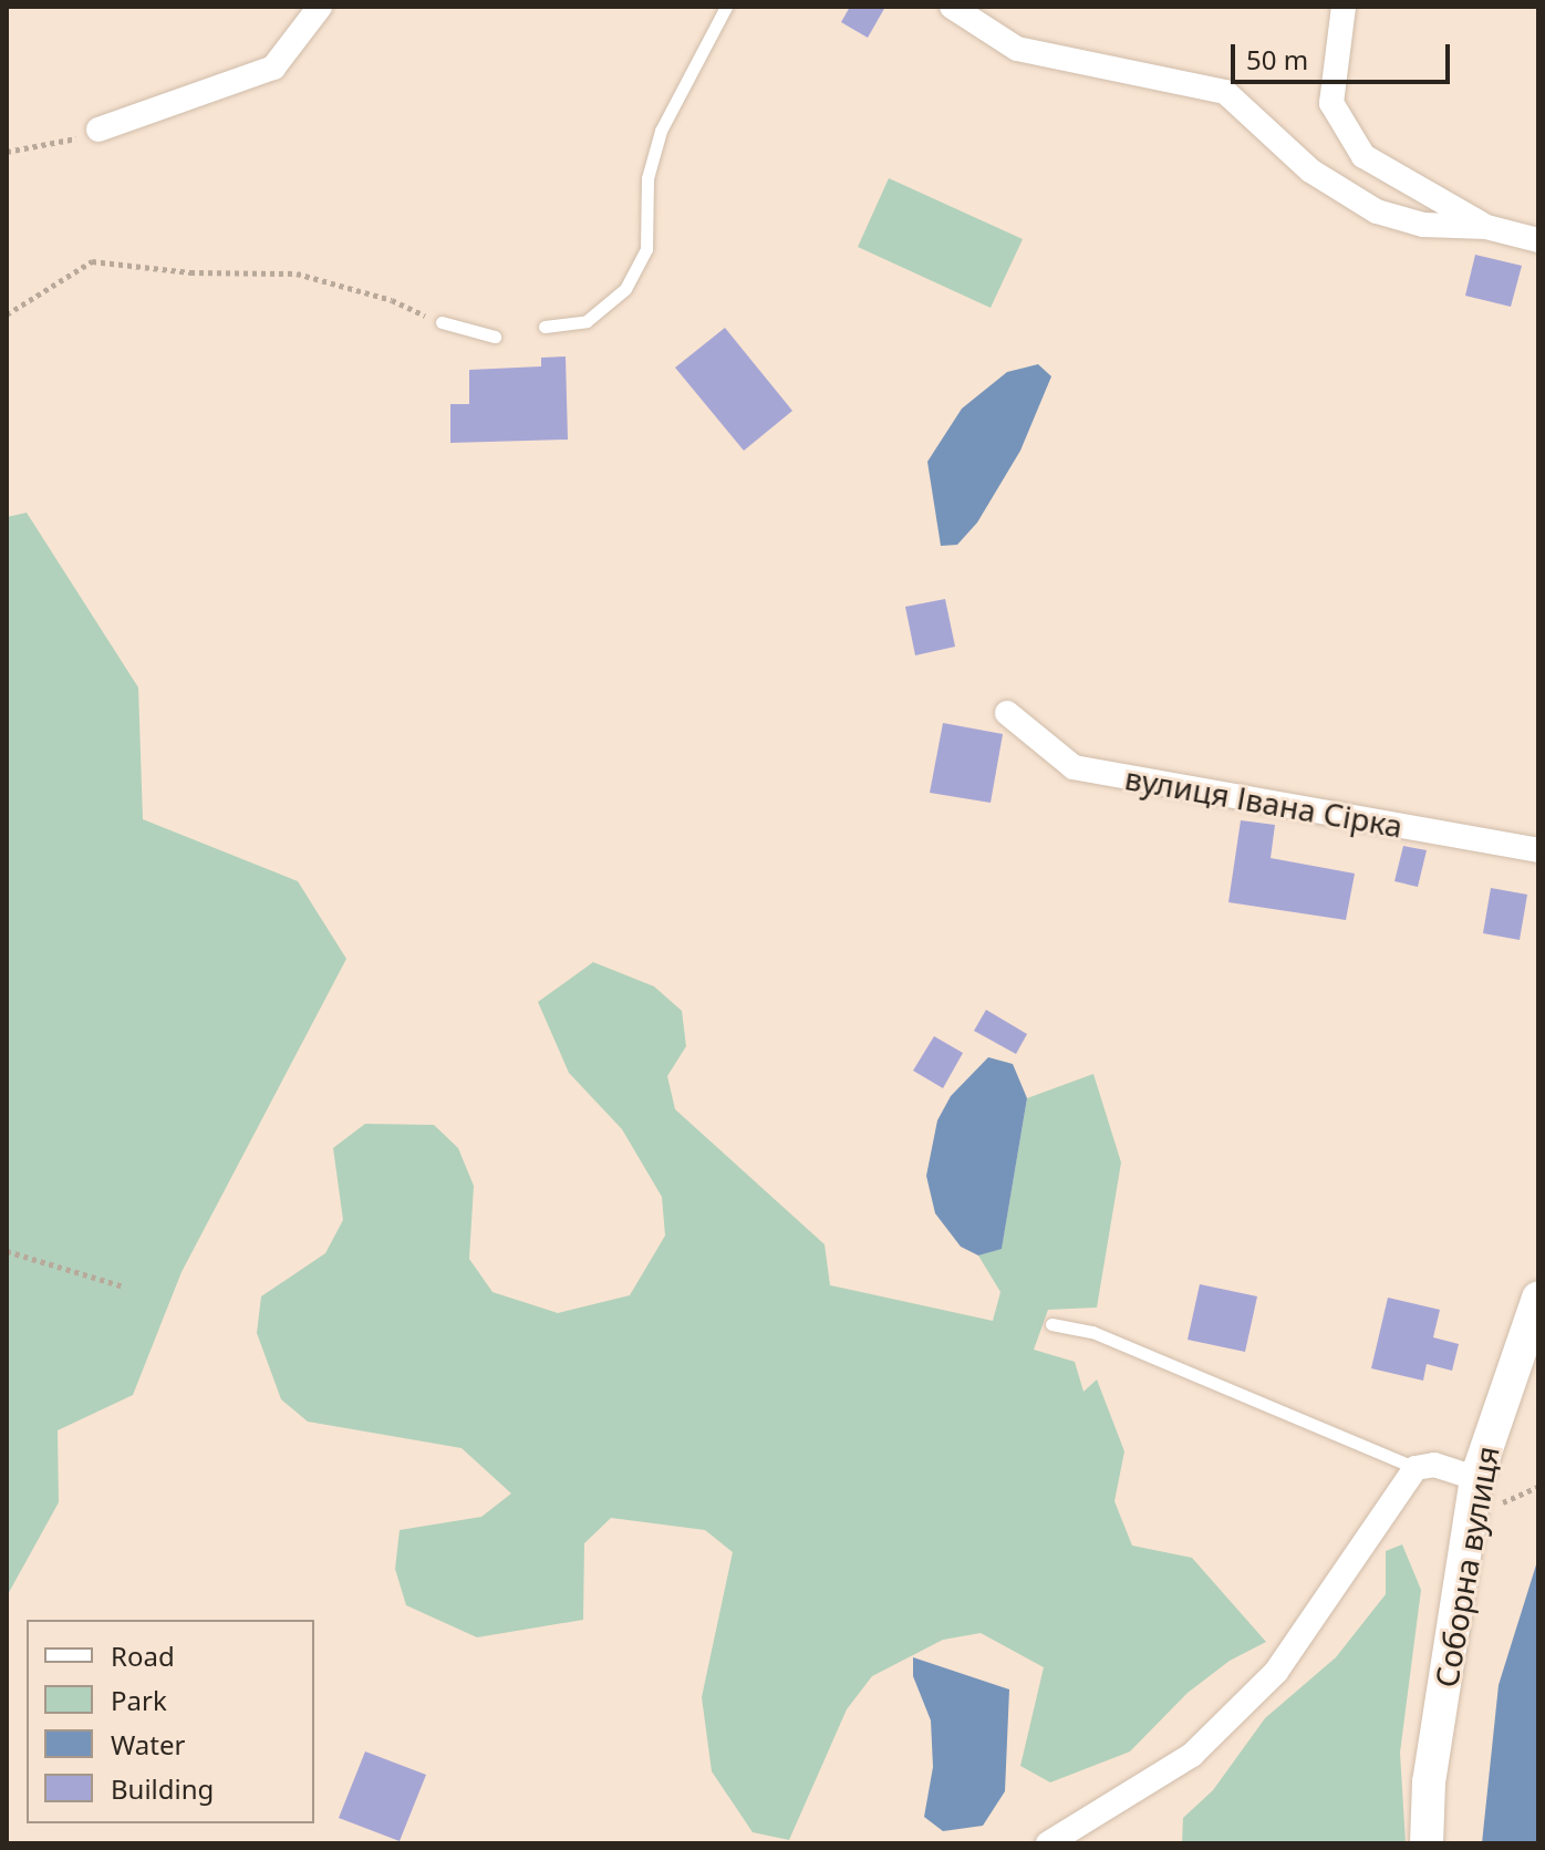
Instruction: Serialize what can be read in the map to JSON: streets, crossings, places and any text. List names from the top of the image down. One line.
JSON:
{"streets":{"street":["вулиця Івана Сірка","Соборна вулиця"]},"legend":["Road","Park","Water","Building"],"scale_bar":"50 m"}
